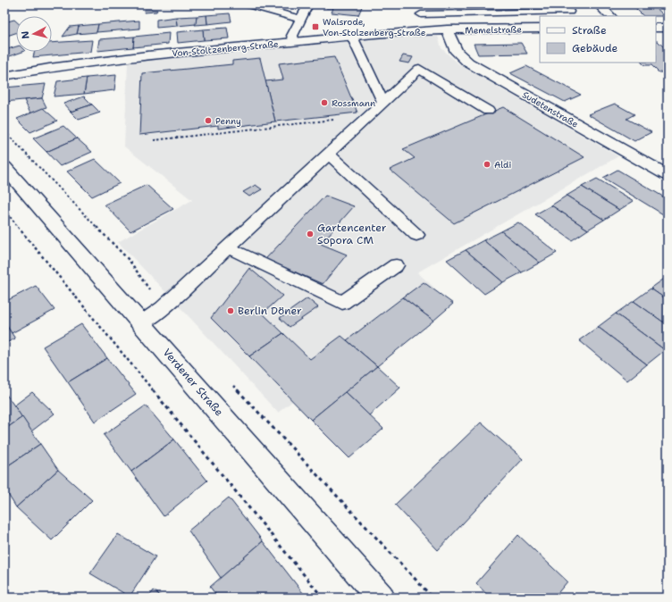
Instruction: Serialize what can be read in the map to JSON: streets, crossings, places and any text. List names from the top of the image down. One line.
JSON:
{"streets":{"street":["Memelstraße","Von-Stoltzenberg-Straße","Sudetenstraße","Verdener Straße"]},"crossings":[["Memelstraße","Von-Stoltzenberg-Straße"],["Memelstraße","Sudetenstraße"],["Von-Stoltzenberg-Straße","Sudetenstraße"]],"places":{"transit":["Walsrode, Von-Stolzenberg-Straße"],"other":["Rossmann","Penny","Aldi","Gartencenter Sopora CM","Berlin Döner"]},"legend":["Straße","Gebäude"],"north":"left"}
